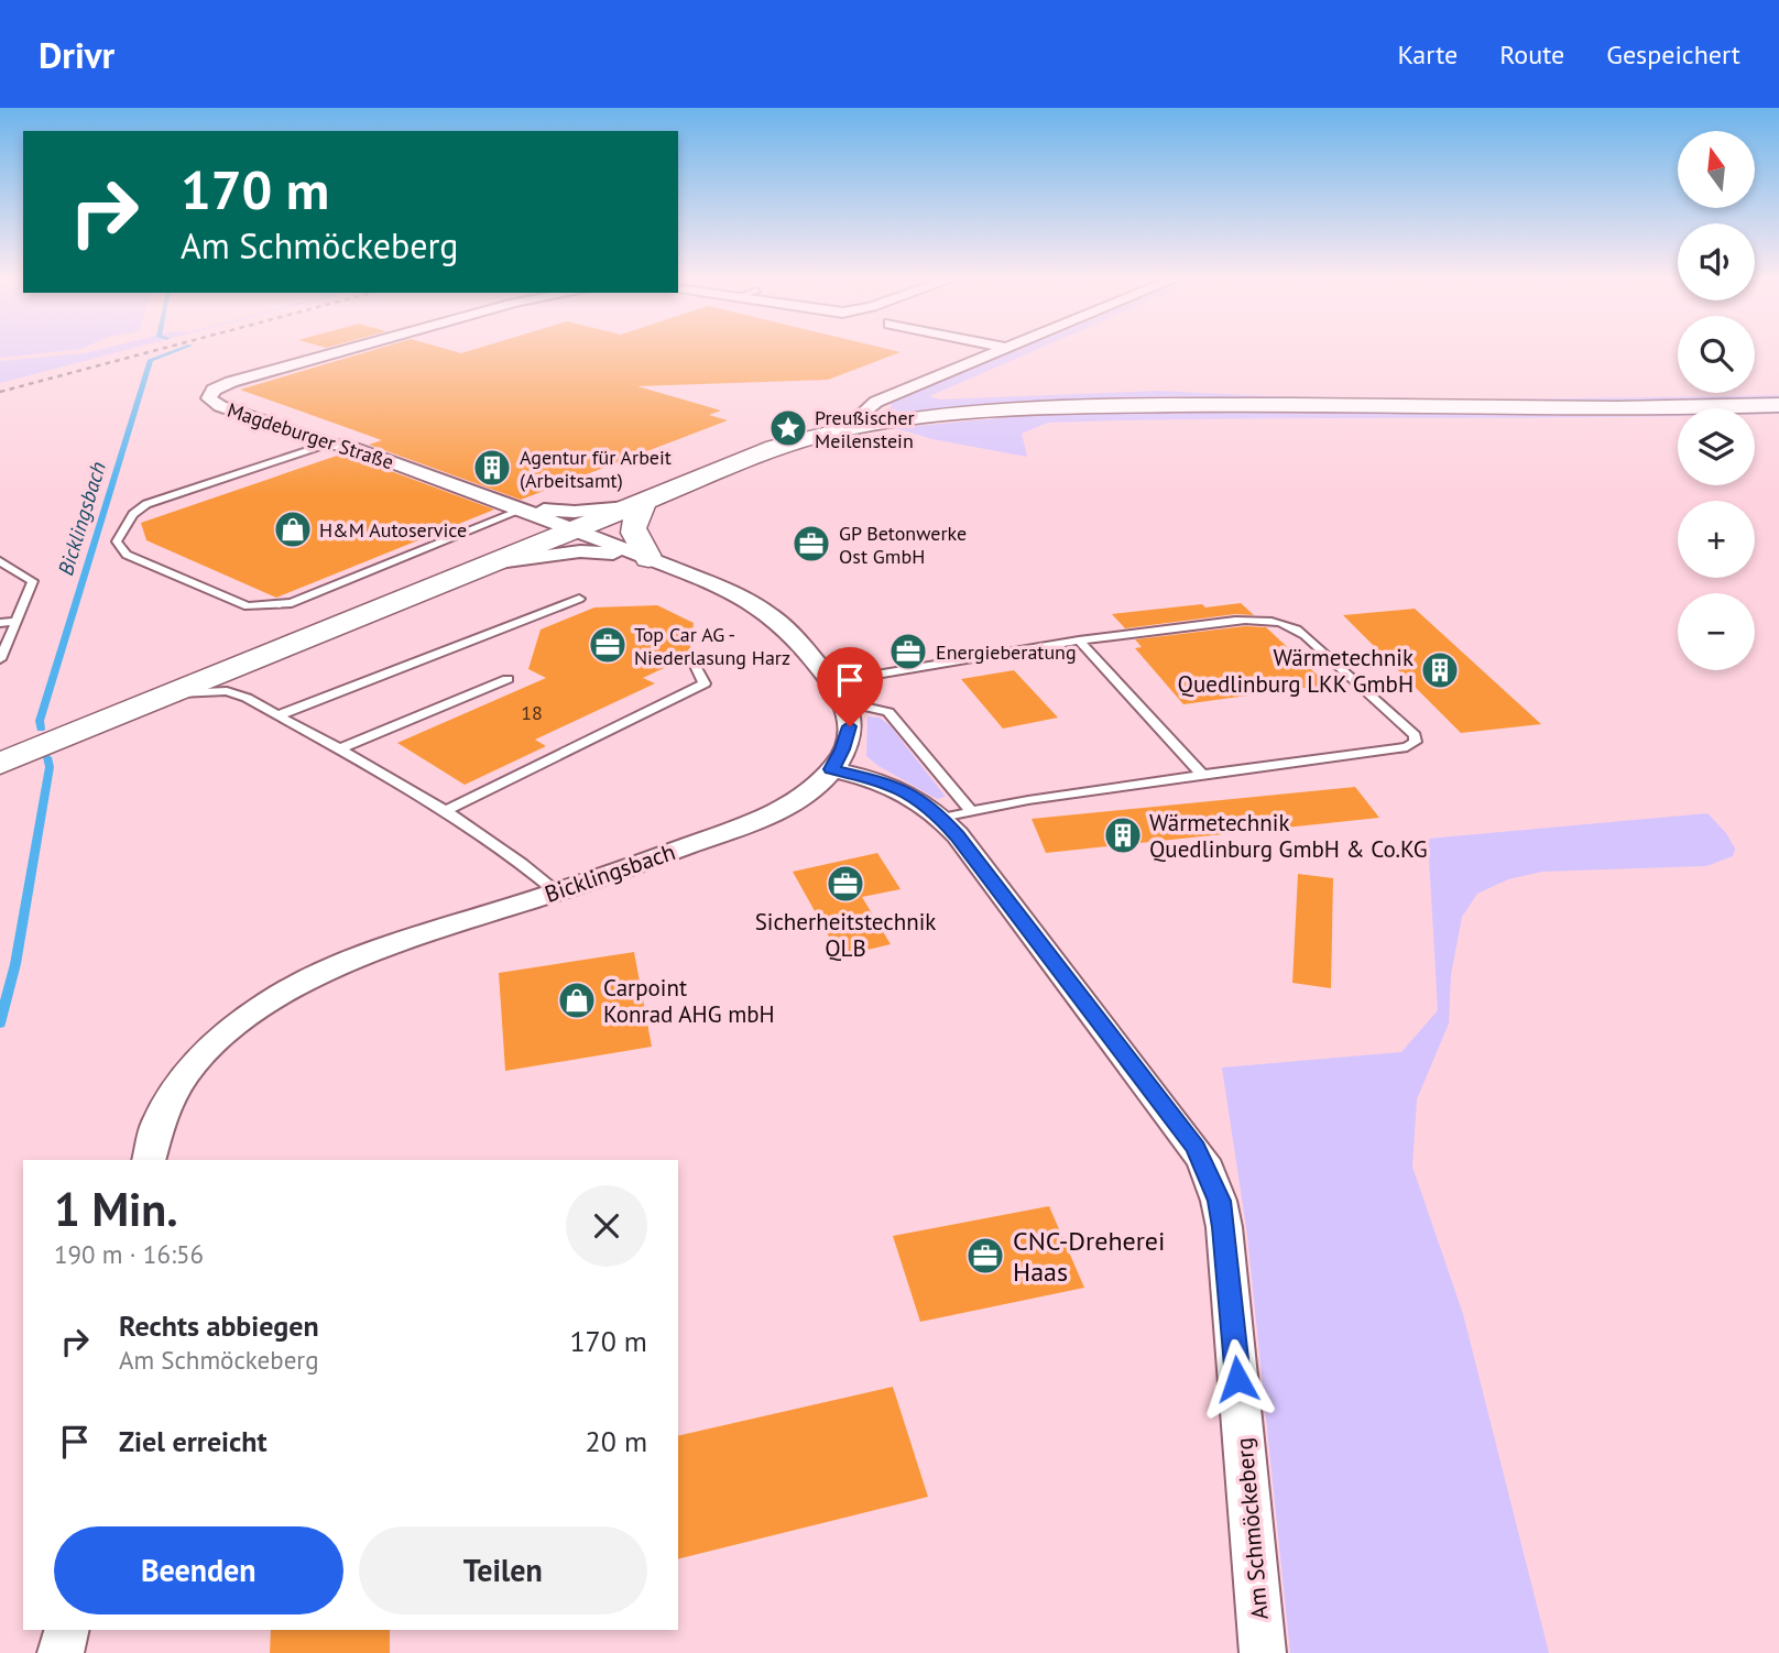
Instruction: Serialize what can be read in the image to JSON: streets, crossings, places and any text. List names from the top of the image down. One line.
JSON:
{"streets":{"main road":["Magdeburger Straße"],"street":["Bicklingsbach","Am Schmöckeberg"]},"crossings":[["Bicklingsbach","Am Schmöckeberg"]],"water":["Bicklingsbach"],"places":{"place":["Preußischer Meilenstein"],"building":["Agentur für Arbeit (Arbeitsamt)","Wärmetechnik Quedlinburg LKK GmbH","Wärmetechnik Quedlinburg GmbH & Co.KG"],"shop":["H&M Autoservice","Carpoint Konrad AHG mbH"],"office":["GP Betonwerke Ost GmbH","Top Car AG - Niederlasung Harz","Energieberatung","Sicherheitstechnik QLB","CNC-Dreherei Haas"]},"house_numbers":["18"],"north":"top","page":{"header":"Drivr","nav":["Karte","Route","Gespeichert"],"map_buttons":["+","−"],"turn":["170 m","Am Schmöckeberg"],"heading":["1 Min.","190 m · 16:56"],"list":[{"name":"Rechts abbiegen","note":"Am Schmöckeberg","value":"170 m"},{"name":"Ziel erreicht","value":"20 m"}],"buttons":["Beenden","Teilen"]}}
